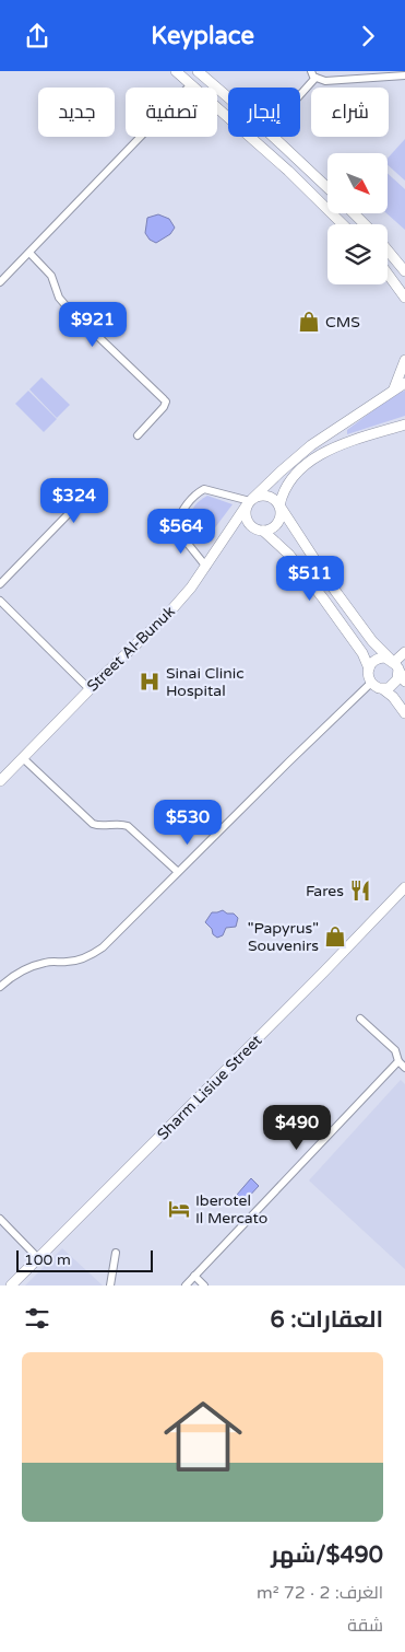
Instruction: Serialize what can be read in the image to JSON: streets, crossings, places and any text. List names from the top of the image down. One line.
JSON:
{"streets":{"main road":["Street Al-Bunuk","Sharm Lisiue Street"]},"places":{"shop":["CMS","\"Papyrus\" Souvenirs"],"hospital":["Sinai Clinic Hospital"],"restaurant":["Fares"],"hotel":["Iberotel Il Mercato"]},"scale_bar":"100 m","north":"bottom right","page":{"header":"Keyplace","chip":["شراء","إيجار","تصفية","جديد"],"price":["$921","$324","$564","$511","$530","$490"],"scale":"100 m","heading":"العقارات: 6","list":[{"name":"$490/شهر","note":"الغرف: 2 · 72 m² · شقة"}]}}
